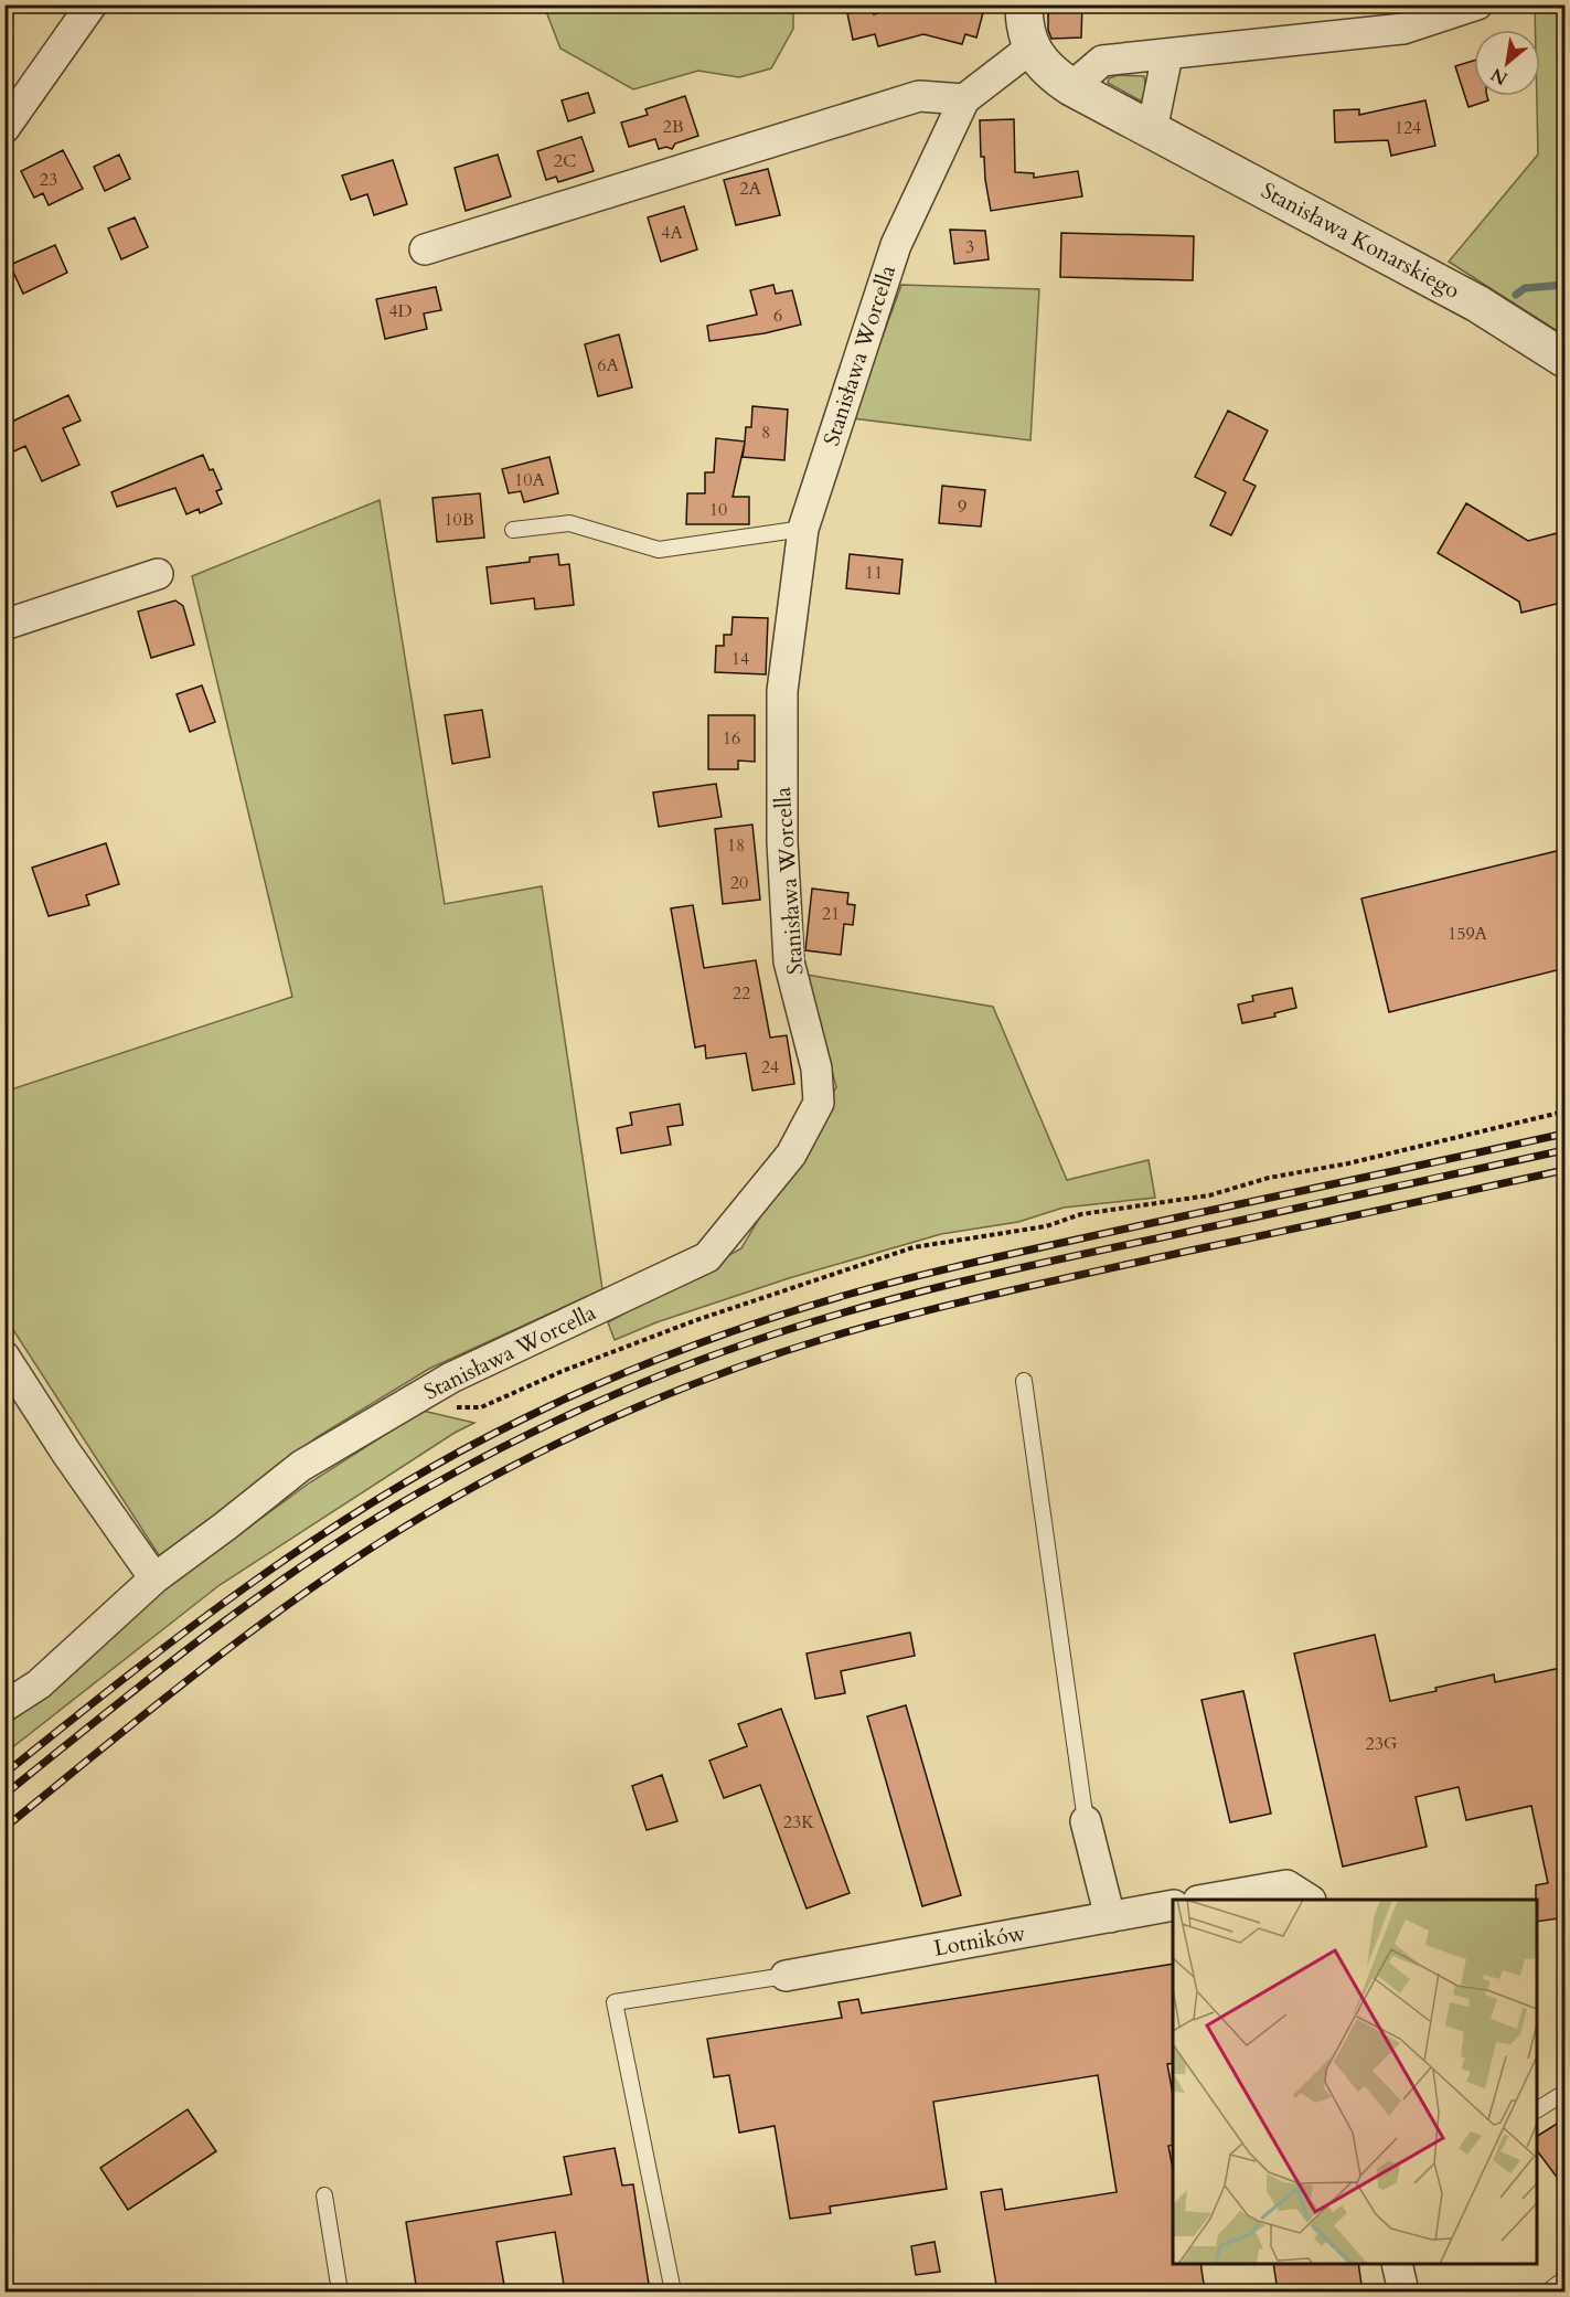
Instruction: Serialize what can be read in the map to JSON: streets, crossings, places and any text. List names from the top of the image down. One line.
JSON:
{"streets":{"street":["Stanisława Konarskiego","Stanisława Worcella","Lotników"]},"crossings":[["Stanisława Konarskiego","Stanisława Worcella"]],"house_numbers":["2B","124","2C","23","2A","4A","3","4D","6","6A","8","10A","9","10","10B","11","14","16","18","20","21","159A","22","24","23G","23K"],"north":"bottom left"}
